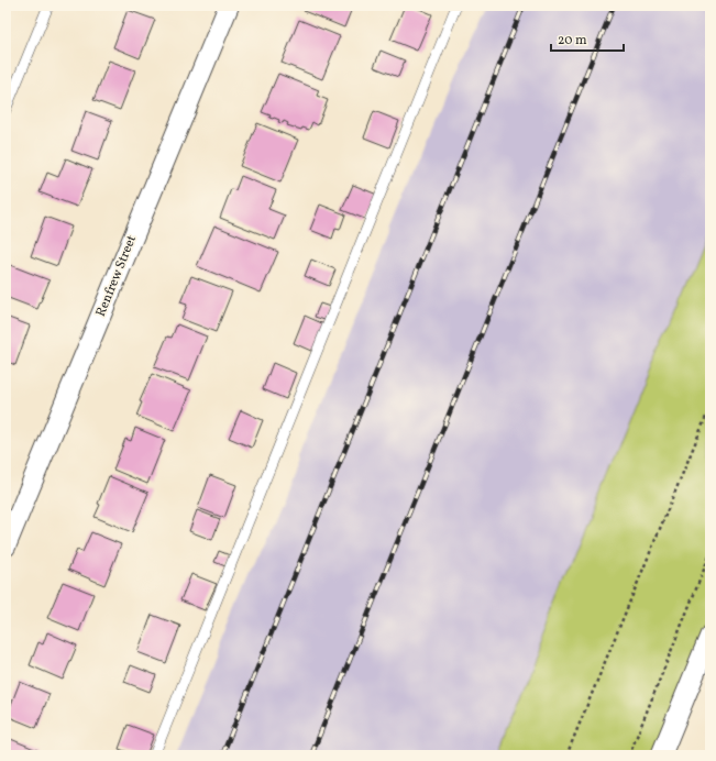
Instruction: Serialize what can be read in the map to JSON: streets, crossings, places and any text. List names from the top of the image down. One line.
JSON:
{"streets":{"street":["Renfrew Street"]},"scale_bar":"20 m"}
